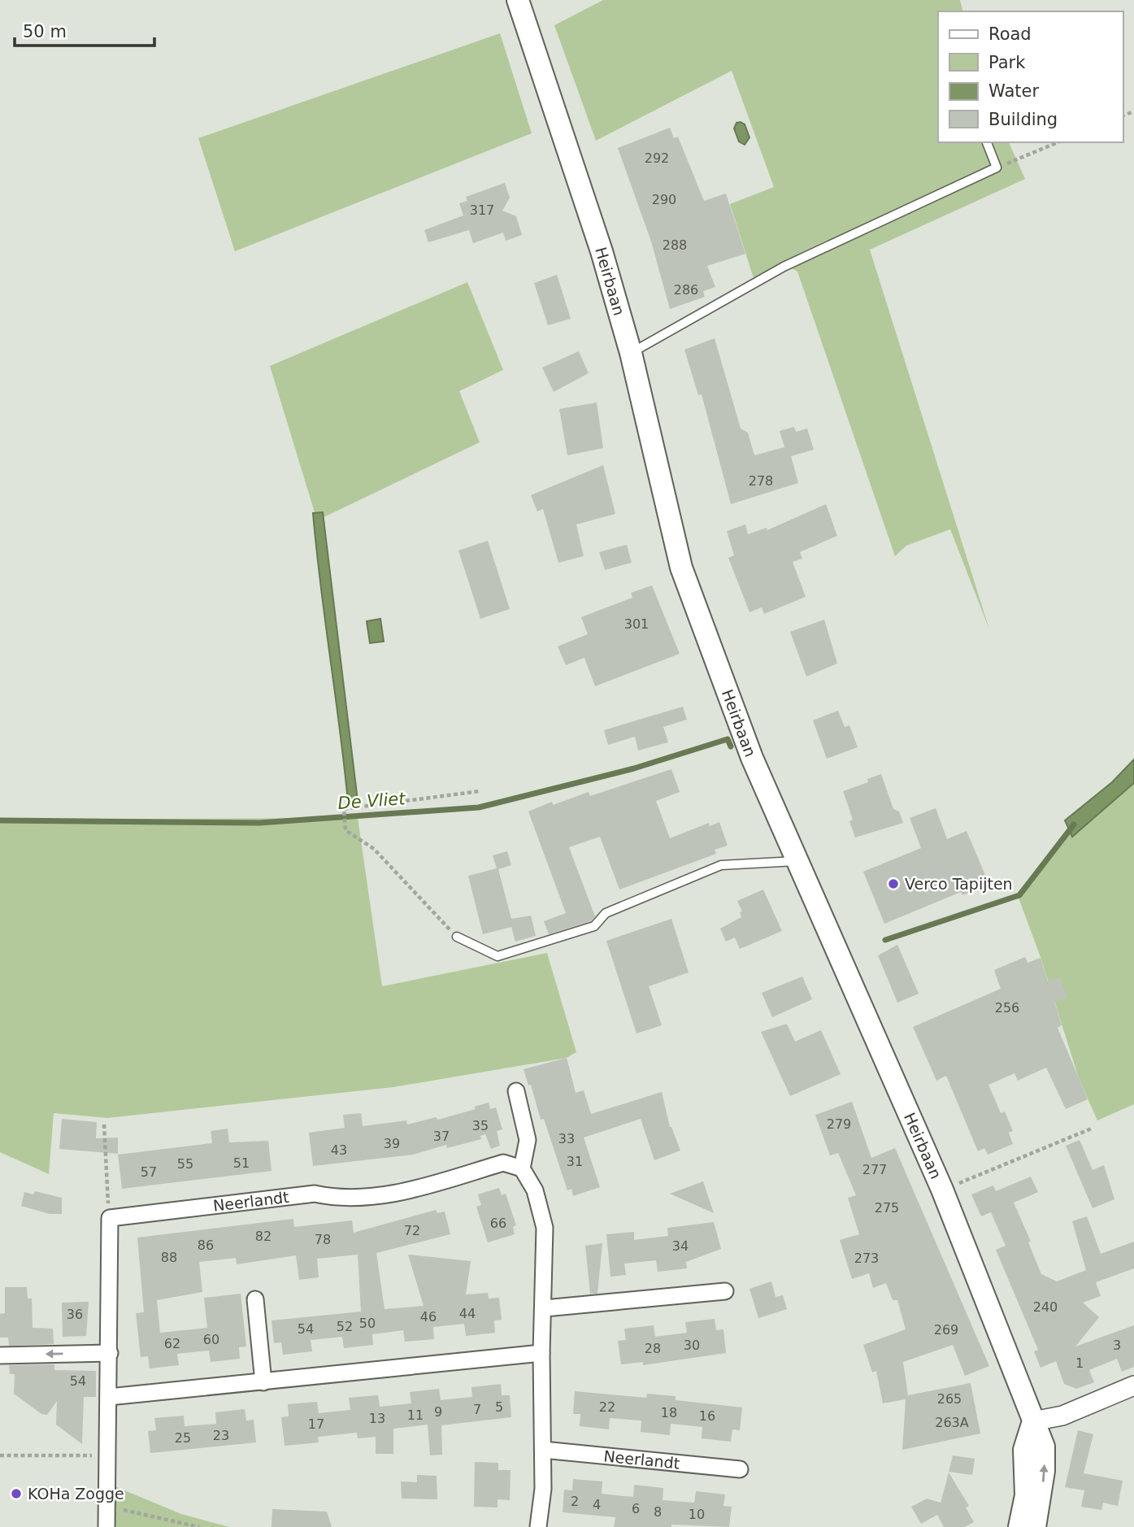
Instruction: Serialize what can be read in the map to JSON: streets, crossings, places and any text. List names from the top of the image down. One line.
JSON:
{"streets":{"main road":["Heirbaan"],"street":["Neerlandt"]},"water":["De Vliet"],"places":["Verco Tapijten","KOHa Zogge"],"house_numbers":["292","290","317","288","286","278","301","256","279","35","37","33","39","43","31","51","55","277","57","275","66","72","82","78","86","34","88","273","240","44","36","46","50","52","54","269","60","62","30","3","28","1","54","265","5","22","7","9","18","11","16","13","263A","17","23","25","2","4","6","8","10"],"legend":["Road","Park","Water","Building"],"scale_bar":"50 m"}
